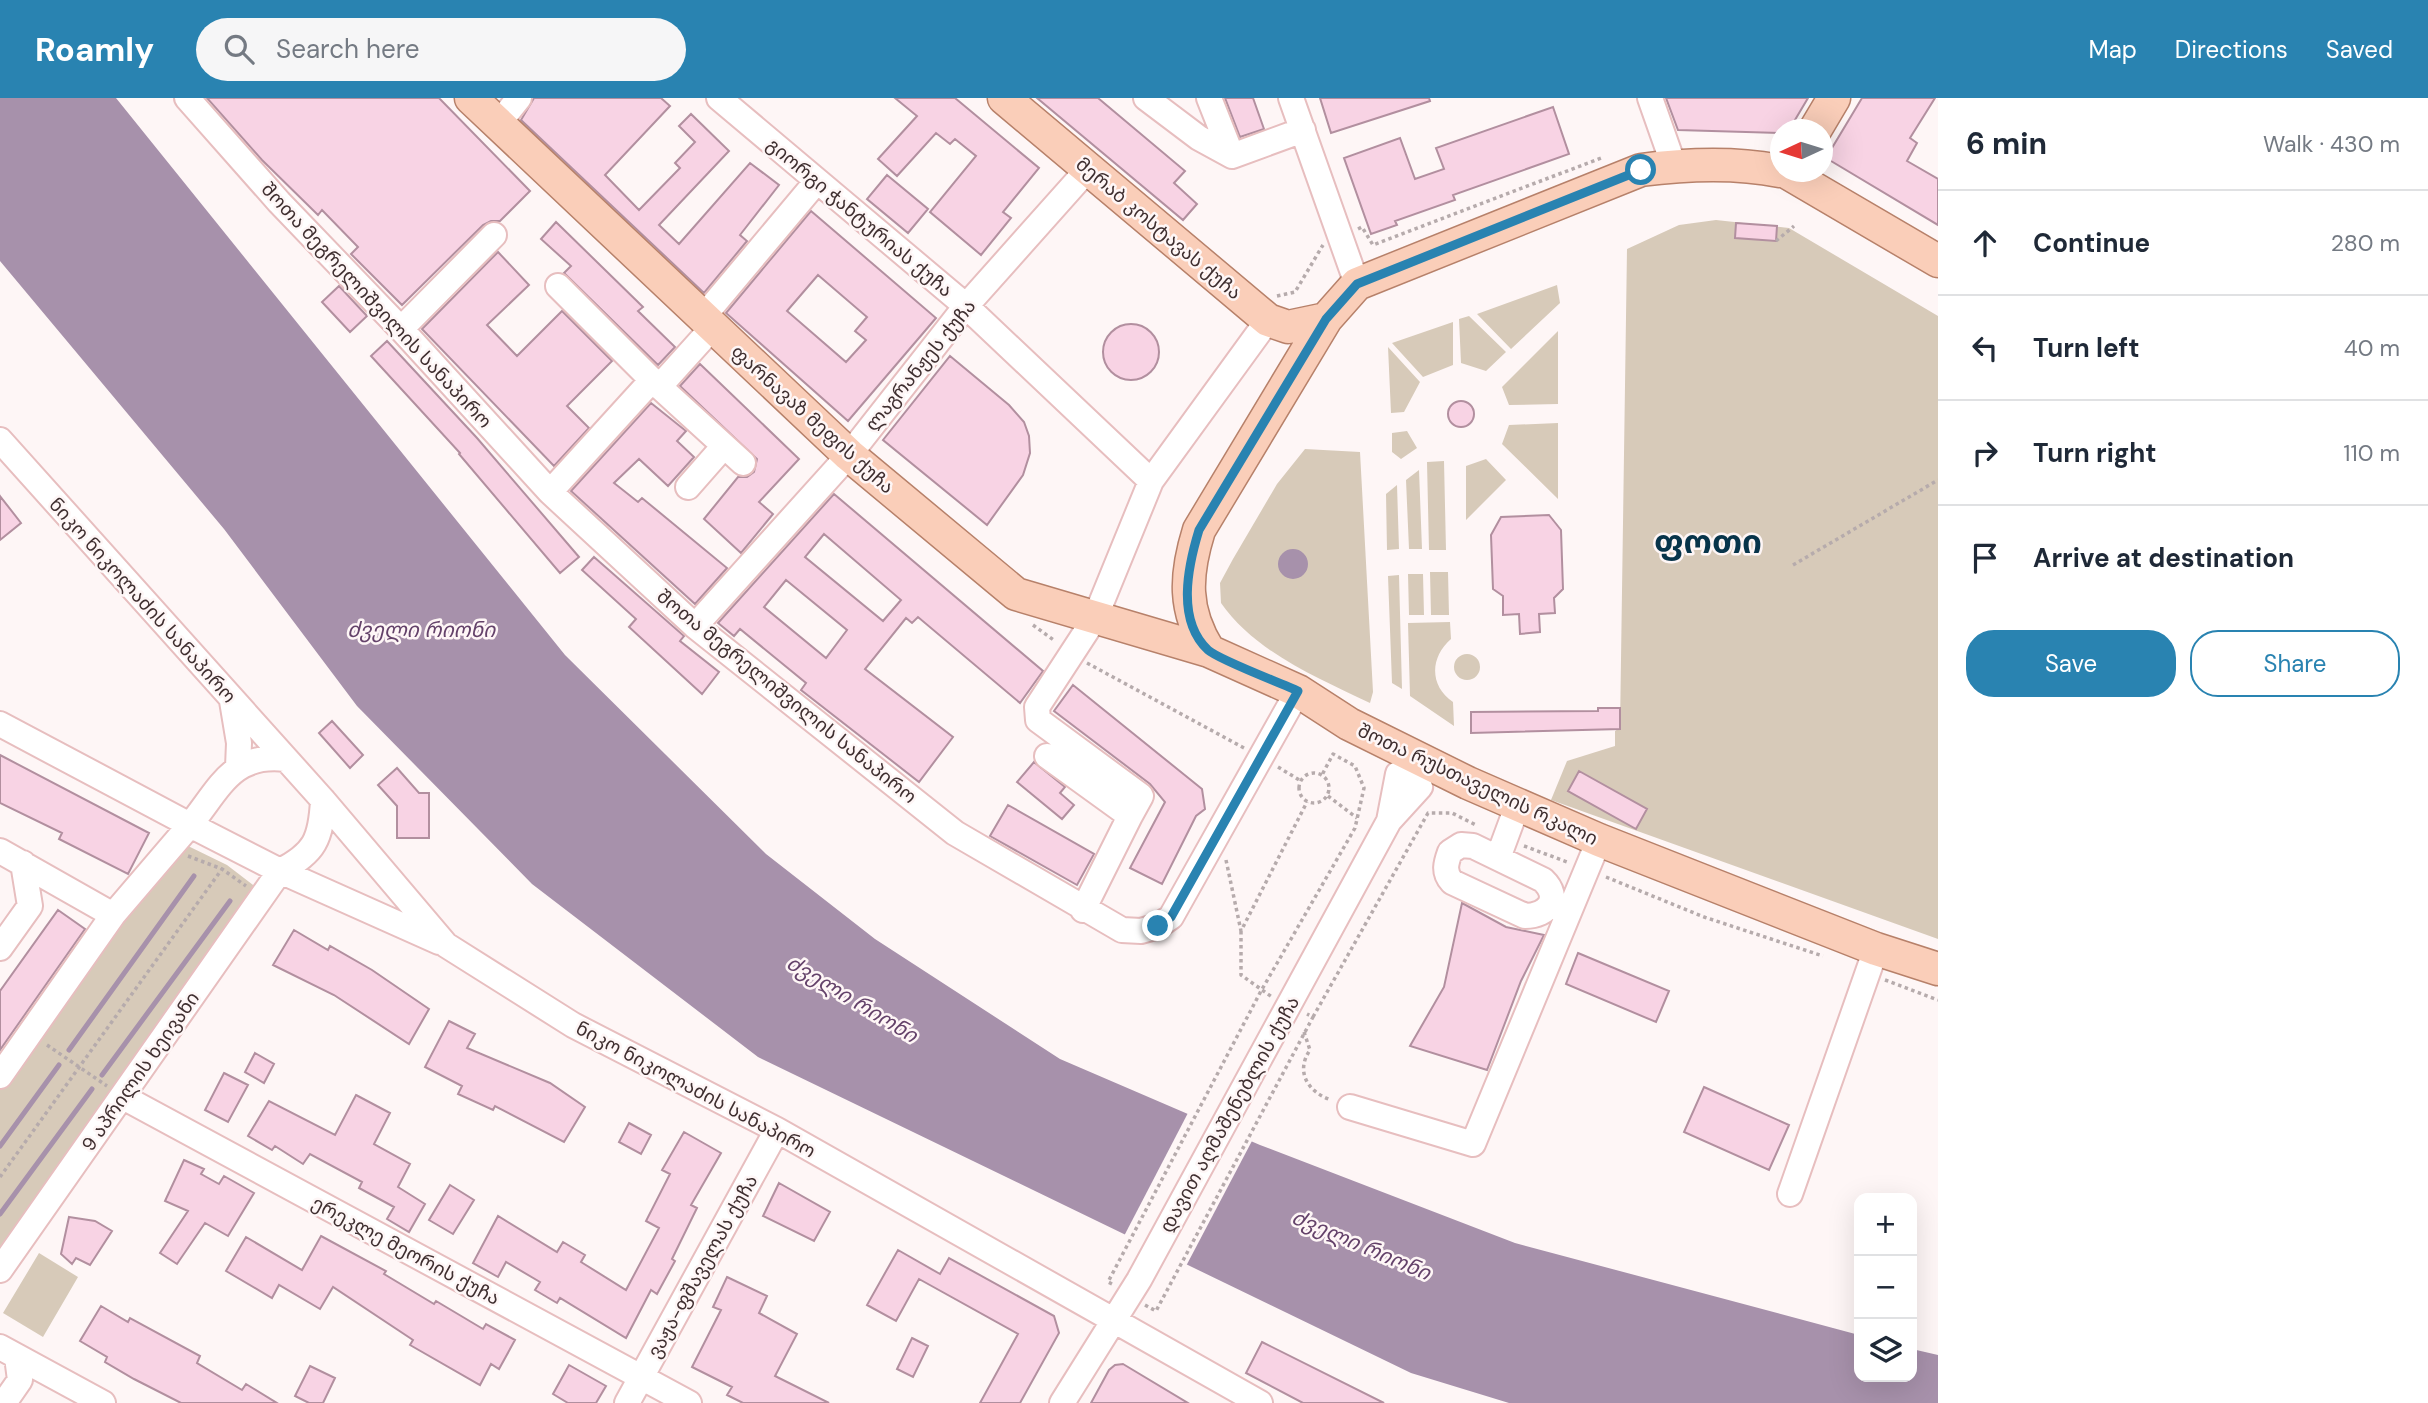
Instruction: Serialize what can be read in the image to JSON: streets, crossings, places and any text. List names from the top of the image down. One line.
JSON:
{"streets":{"main road":["მერაბ კოსტავას ქუჩა","ფარნავაზ მეფის ქუჩა","შოთა რუსთაველის რკალი"],"street":["გიორგი ჭანტურიას ქუჩა","შოთა მეგრელიშვილის სანაპირო","ლაგრანჟეს ქუჩა","ნიკო ნიკოლაძის სანაპირო","9 აპრილის ხეივანი","დავით აღმაშენებლის ქუჩა","ერეკლე მეორის ქუჩა","ვაჟა-ფშაველას ქუჩა"]},"crossings":[["გიორგი ჭანტურიას ქუჩა","ლაგრანჟეს ქუჩა"],["მერაბ კოსტავას ქუჩა","ლაგრანჟეს ქუჩა"],["შოთა მეგრელიშვილის სანაპირო","ლაგრანჟეს ქუჩა"],["შოთა მეგრელიშვილის სანაპირო","შოთა რუსთაველის რკალი"],["ლაგრანჟეს ქუჩა","ფარნავაზ მეფის ქუჩა"],["ფარნავაზ მეფის ქუჩა","შოთა რუსთაველის რკალი"],["ნიკო ნიკოლაძის სანაპირო","9 აპრილის ხეივანი"],["ნიკო ნიკოლაძის სანაპირო","დავით აღმაშენებლის ქუჩა"],["ნიკო ნიკოლაძის სანაპირო","ვაჟა-ფშაველას ქუჩა"],["9 აპრილის ხეივანი","ერეკლე მეორის ქუჩა"],["ერეკლე მეორის ქუჩა","ვაჟა-ფშაველას ქუჩა"]],"districts":["ფოთი"],"water":["ძველი რიონი"],"north":"left","page":{"header":"Roamly","search":"Search here","nav":["Map","Directions","Saved"],"heading":["6 min","Walk · 430 m"],"list":[["Continue","280 m"],["Turn left","40 m"],["Turn right","110 m"],"Arrive at destination"],"buttons":["Save","Share"],"map_buttons":["+","−"]}}
